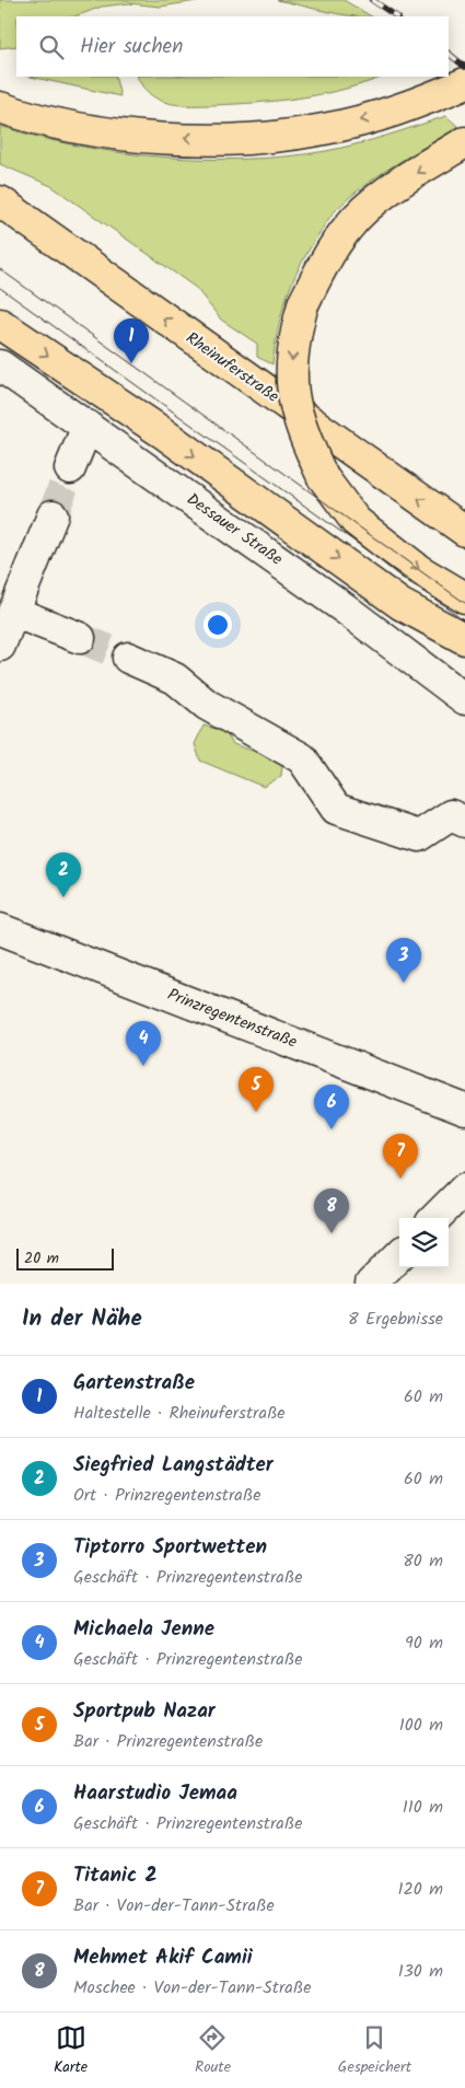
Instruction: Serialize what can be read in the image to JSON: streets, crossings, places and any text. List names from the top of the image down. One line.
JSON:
{"streets":{"main road":["Rheinuferstraße"],"street":["Dessauer Straße","Prinzregentenstraße"]},"scale_bar":"20 m","page":{"search":"Hier suchen","pins":["1","2","3","4","5","6","7","8"],"scale":"20 m","heading":["In der Nähe","8 Ergebnisse"],"list":[{"mark":"1","name":"Gartenstraße","note":"Haltestelle · Rheinuferstraße","value":"60 m"},{"mark":"2","name":"Siegfried Langstädter","note":"Ort · Prinzregentenstraße","value":"60 m"},{"mark":"3","name":"Tiptorro Sportwetten","note":"Geschäft · Prinzregentenstraße","value":"80 m"},{"mark":"4","name":"Michaela Jenne","note":"Geschäft · Prinzregentenstraße","value":"90 m"},{"mark":"5","name":"Sportpub Nazar","note":"Bar · Prinzregentenstraße","value":"100 m"},{"mark":"6","name":"Haarstudio Jemaa","note":"Geschäft · Prinzregentenstraße","value":"110 m"},{"mark":"7","name":"Titanic 2","note":"Bar · Von-der-Tann-Straße","value":"120 m"},{"mark":"8","name":"Mehmet Akif Camii","note":"Moschee · Von-der-Tann-Straße","value":"130 m"}],"nav":["Karte","Route","Gespeichert"]}}
